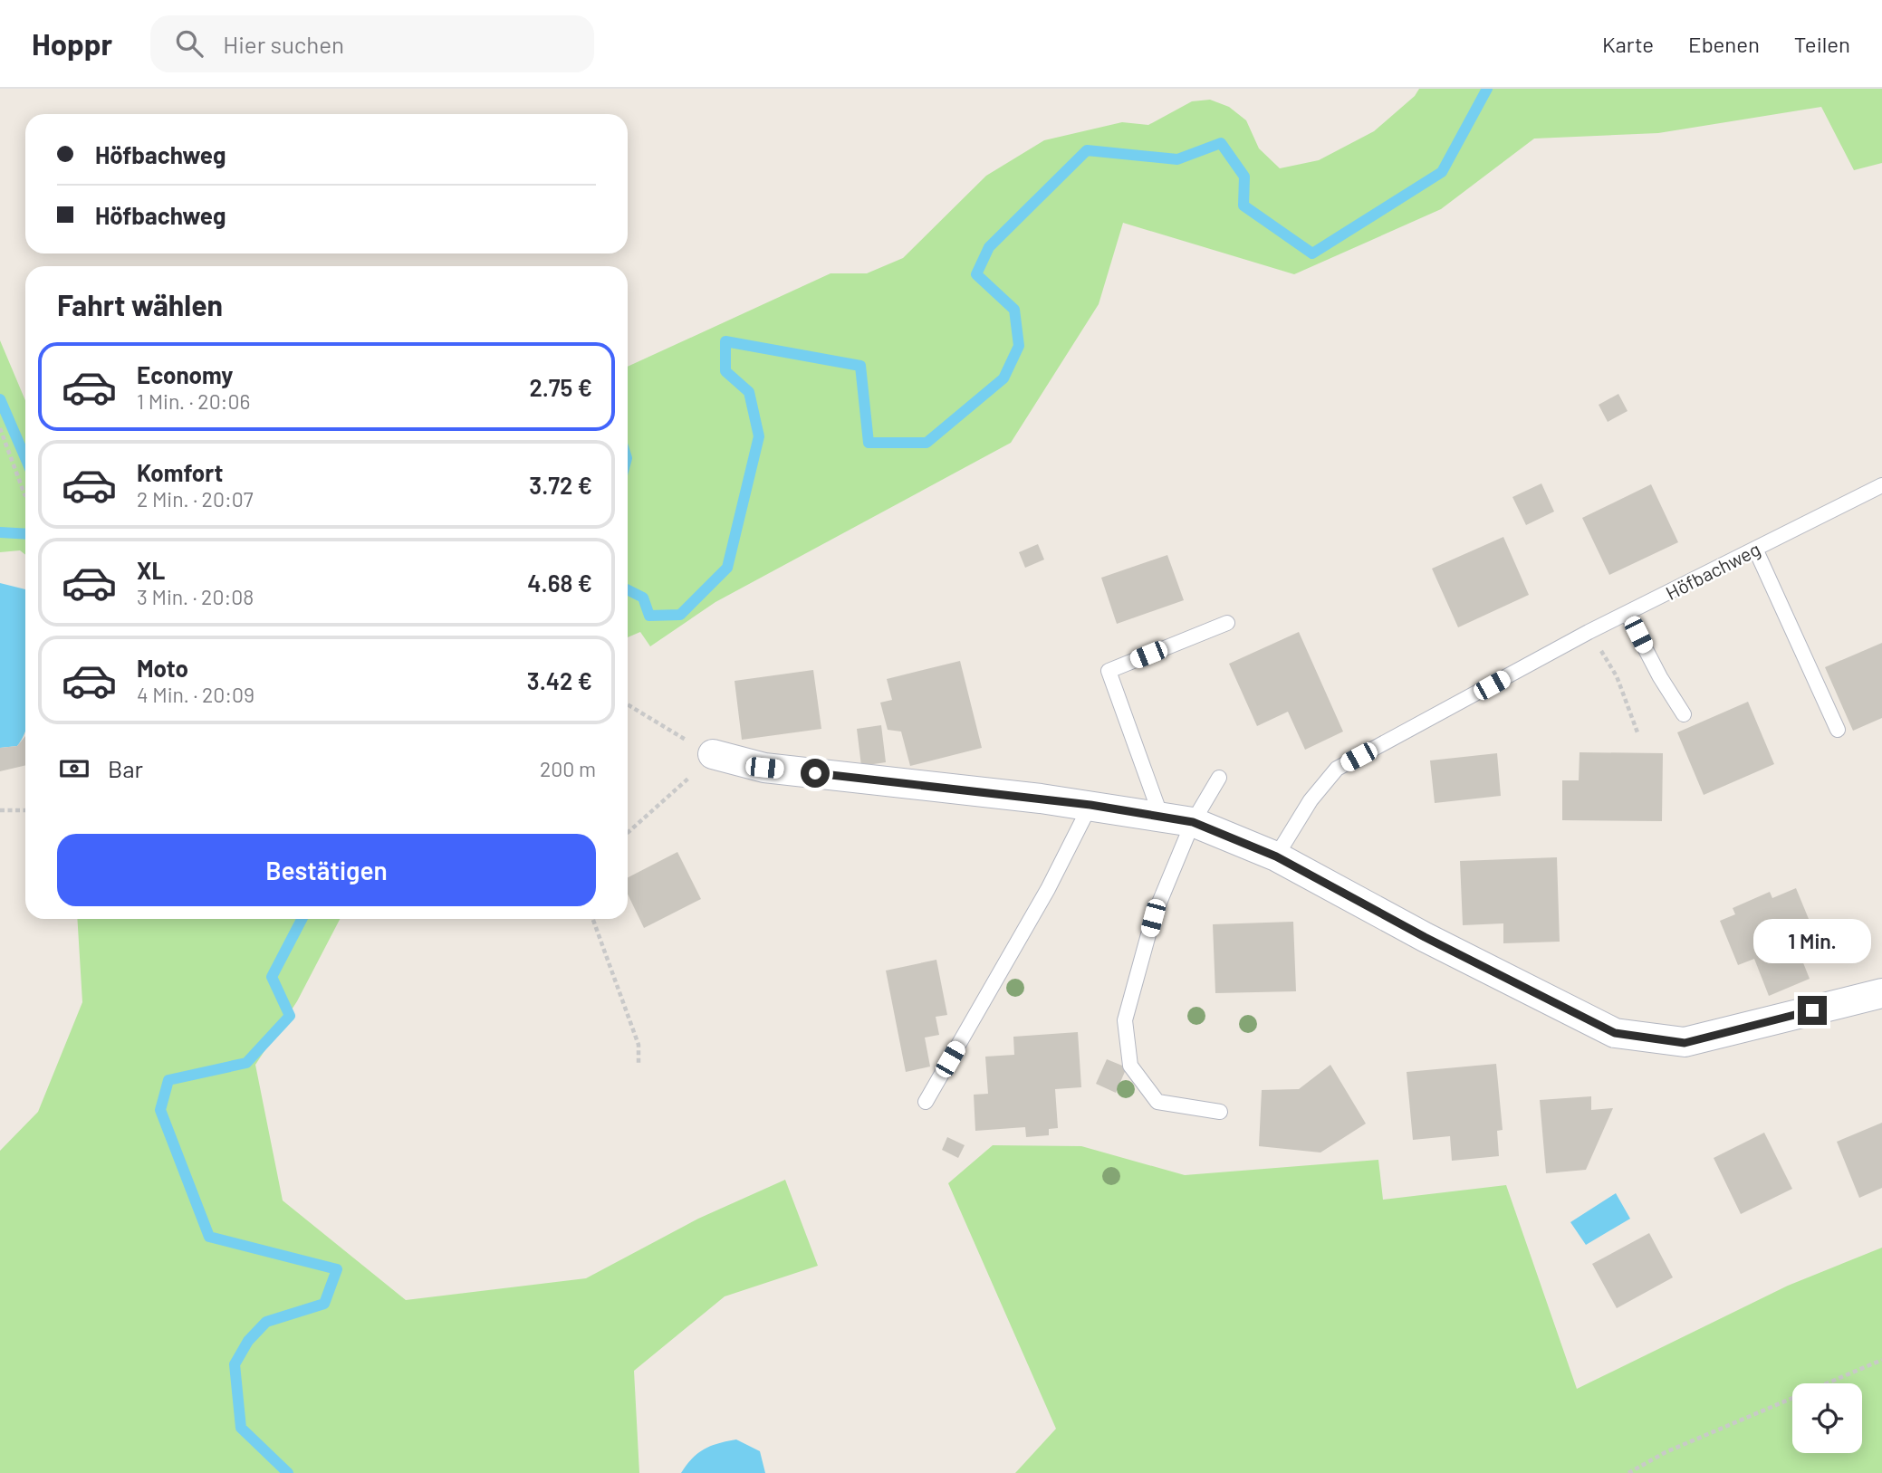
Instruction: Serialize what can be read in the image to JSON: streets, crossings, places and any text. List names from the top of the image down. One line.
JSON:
{"streets":{"lane":["Höfbachweg"]},"page":{"header":"Hoppr","search":"Hier suchen","nav":["Karte","Ebenen","Teilen"],"banner":["Höfbachweg","Höfbachweg"],"heading":"Fahrt wählen","list":[{"name":"Economy","note":"1 Min. · 20:06","value":"2.75 €"},{"name":"Komfort","note":"2 Min. · 20:07","value":"3.72 €"},{"name":"XL","note":"3 Min. · 20:08","value":"4.68 €"},{"name":"Moto","note":"4 Min. · 20:09","value":"3.42 €"}],"pay":["Bar","200 m"],"buttons":"Bestätigen","bubble":"1 Min."}}
